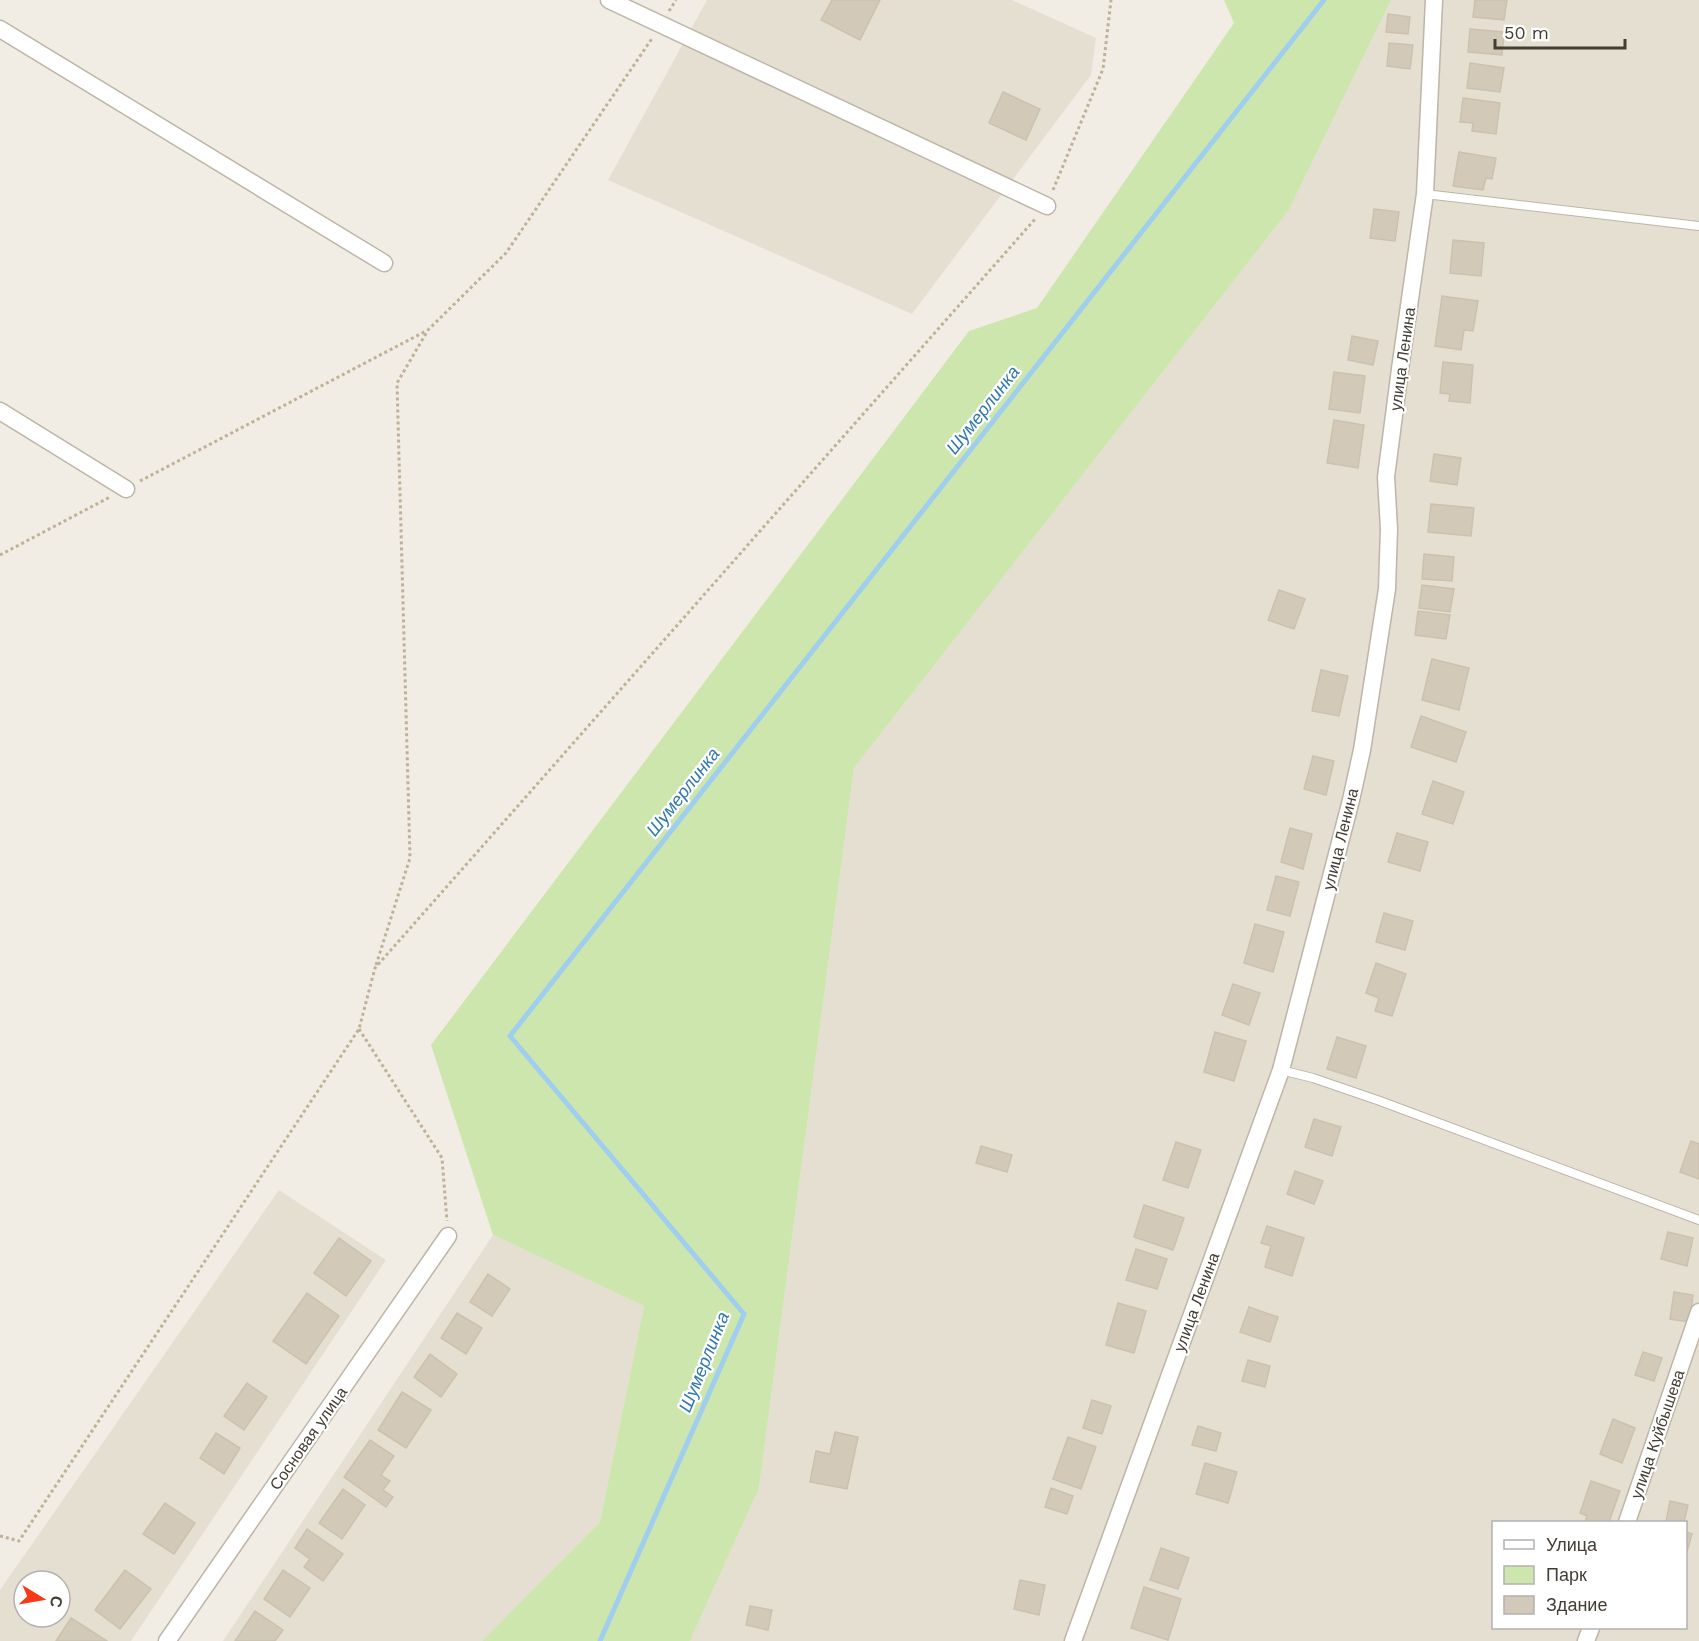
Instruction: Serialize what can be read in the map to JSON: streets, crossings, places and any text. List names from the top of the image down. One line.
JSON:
{"streets":{"street":["улица Ленина","улица Куйбышева","Сосновая улица"]},"water":["Шумерлинка"],"legend":["Улица","Парк","Здание"],"scale_bar":"50 m","north":"right"}
